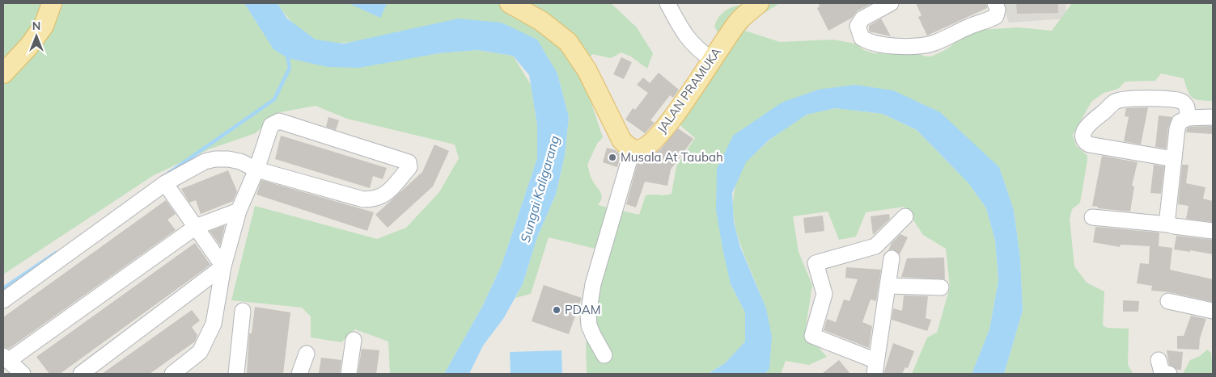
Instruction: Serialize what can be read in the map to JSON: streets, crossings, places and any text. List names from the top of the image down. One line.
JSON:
{"streets":{"main road":["JALAN PRAMUKA"]},"water":["Sungai Kaligarang"],"places":["Musala At Taubah","PDAM"],"north":"top"}
